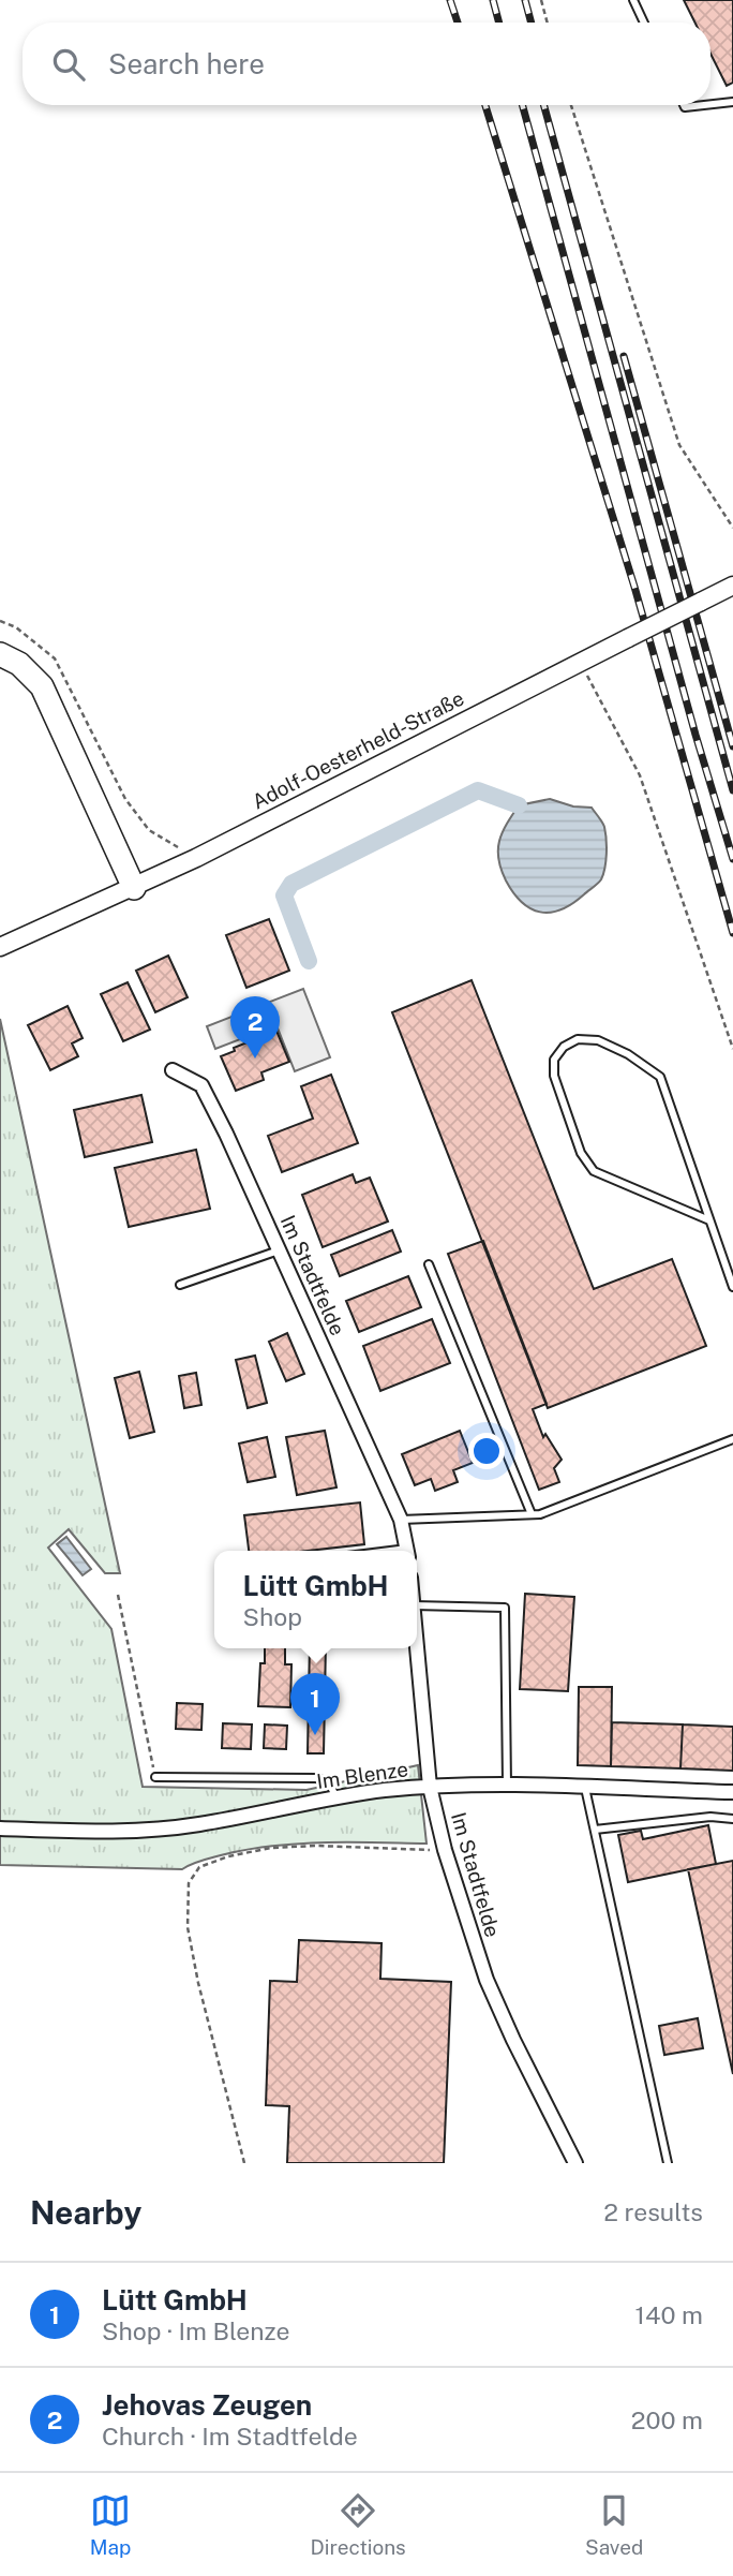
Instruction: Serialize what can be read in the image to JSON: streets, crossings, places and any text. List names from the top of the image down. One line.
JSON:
{"streets":{"street":["Adolf-Oesterheld-Straße","Im Stadtfelde","Im Blenze"]},"crossings":[["Im Stadtfelde","Im Blenze"]],"page":{"search":"Search here","pins":["2","1"],"popup":["Lütt GmbH","Shop"],"heading":["Nearby","2 results"],"list":[{"mark":"1","name":"Lütt GmbH","note":"Shop · Im Blenze","value":"140 m"},{"mark":"2","name":"Jehovas Zeugen","note":"Church · Im Stadtfelde","value":"200 m"}],"nav":["Map","Directions","Saved"]}}
